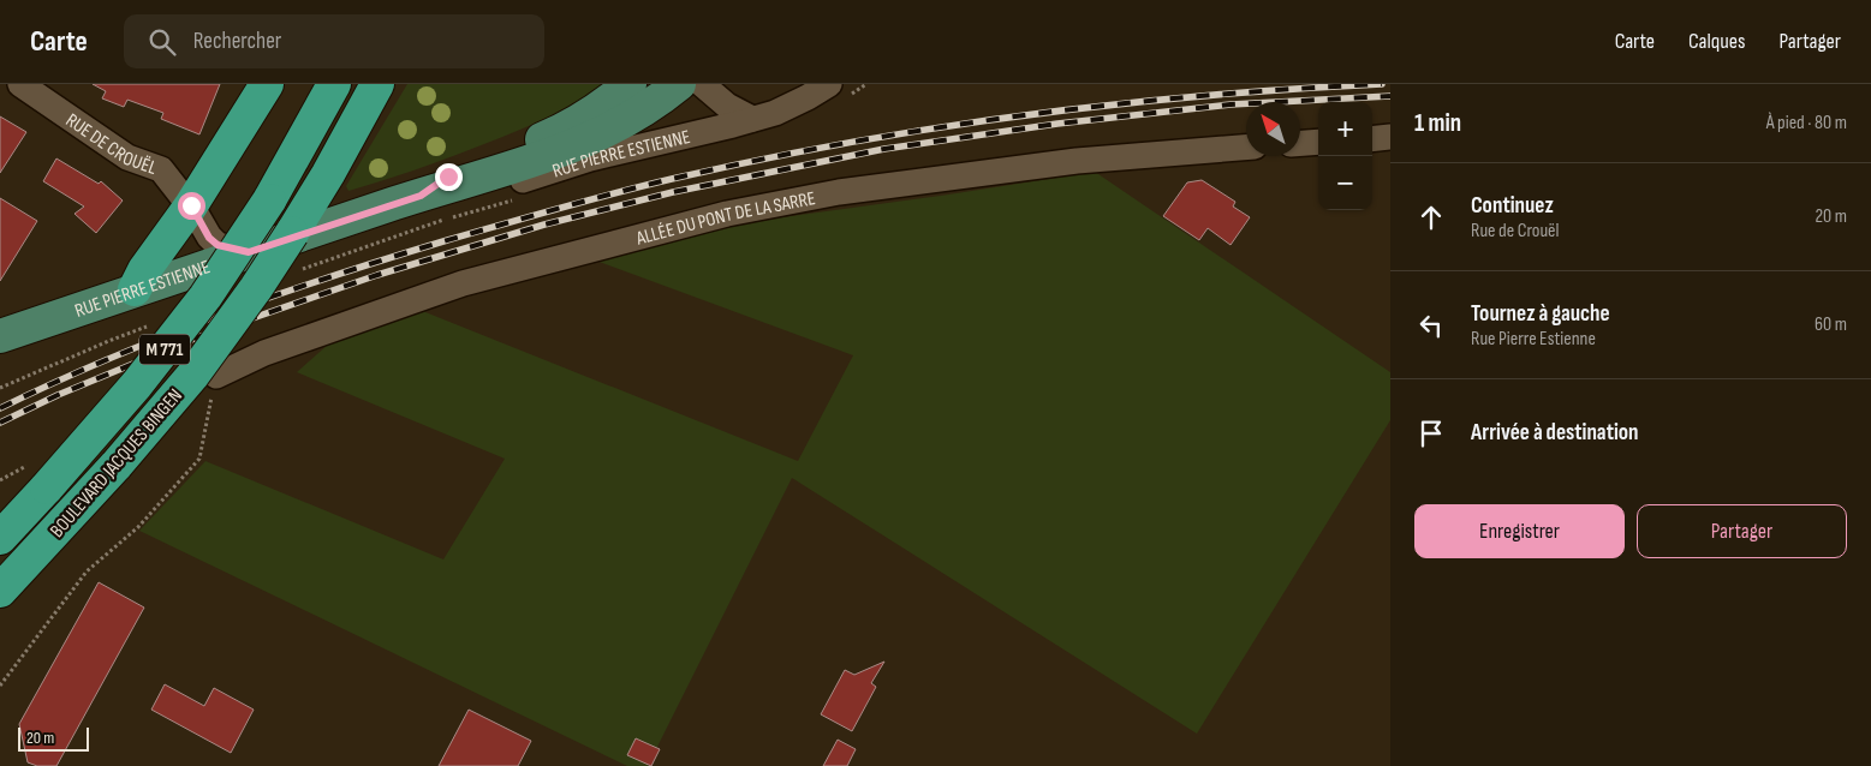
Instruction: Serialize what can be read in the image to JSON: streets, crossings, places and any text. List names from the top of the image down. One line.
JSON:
{"streets":{"highway":["M 771","BOULEVARD JACQUES BINGEN"],"main road":["RUE PIERRE ESTIENNE"],"street":["RUE DE CROUËL","ALLÉE DU PONT DE LA SARRE"]},"crossings":[["RUE DE CROUËL","RUE PIERRE ESTIENNE"]],"scale_bar":"20 m","north":"top left","page":{"header":"Carte","search":"Rechercher","nav":["Carte","Calques","Partager"],"heading":["1 min","À pied · 80 m"],"map_buttons":["+","−"],"list":[["Continuez","Rue de Crouël","20 m"],["Tournez à gauche","Rue Pierre Estienne","60 m"],"Arrivée à destination"],"buttons":["Enregistrer","Partager"],"scale":"20 m"}}
